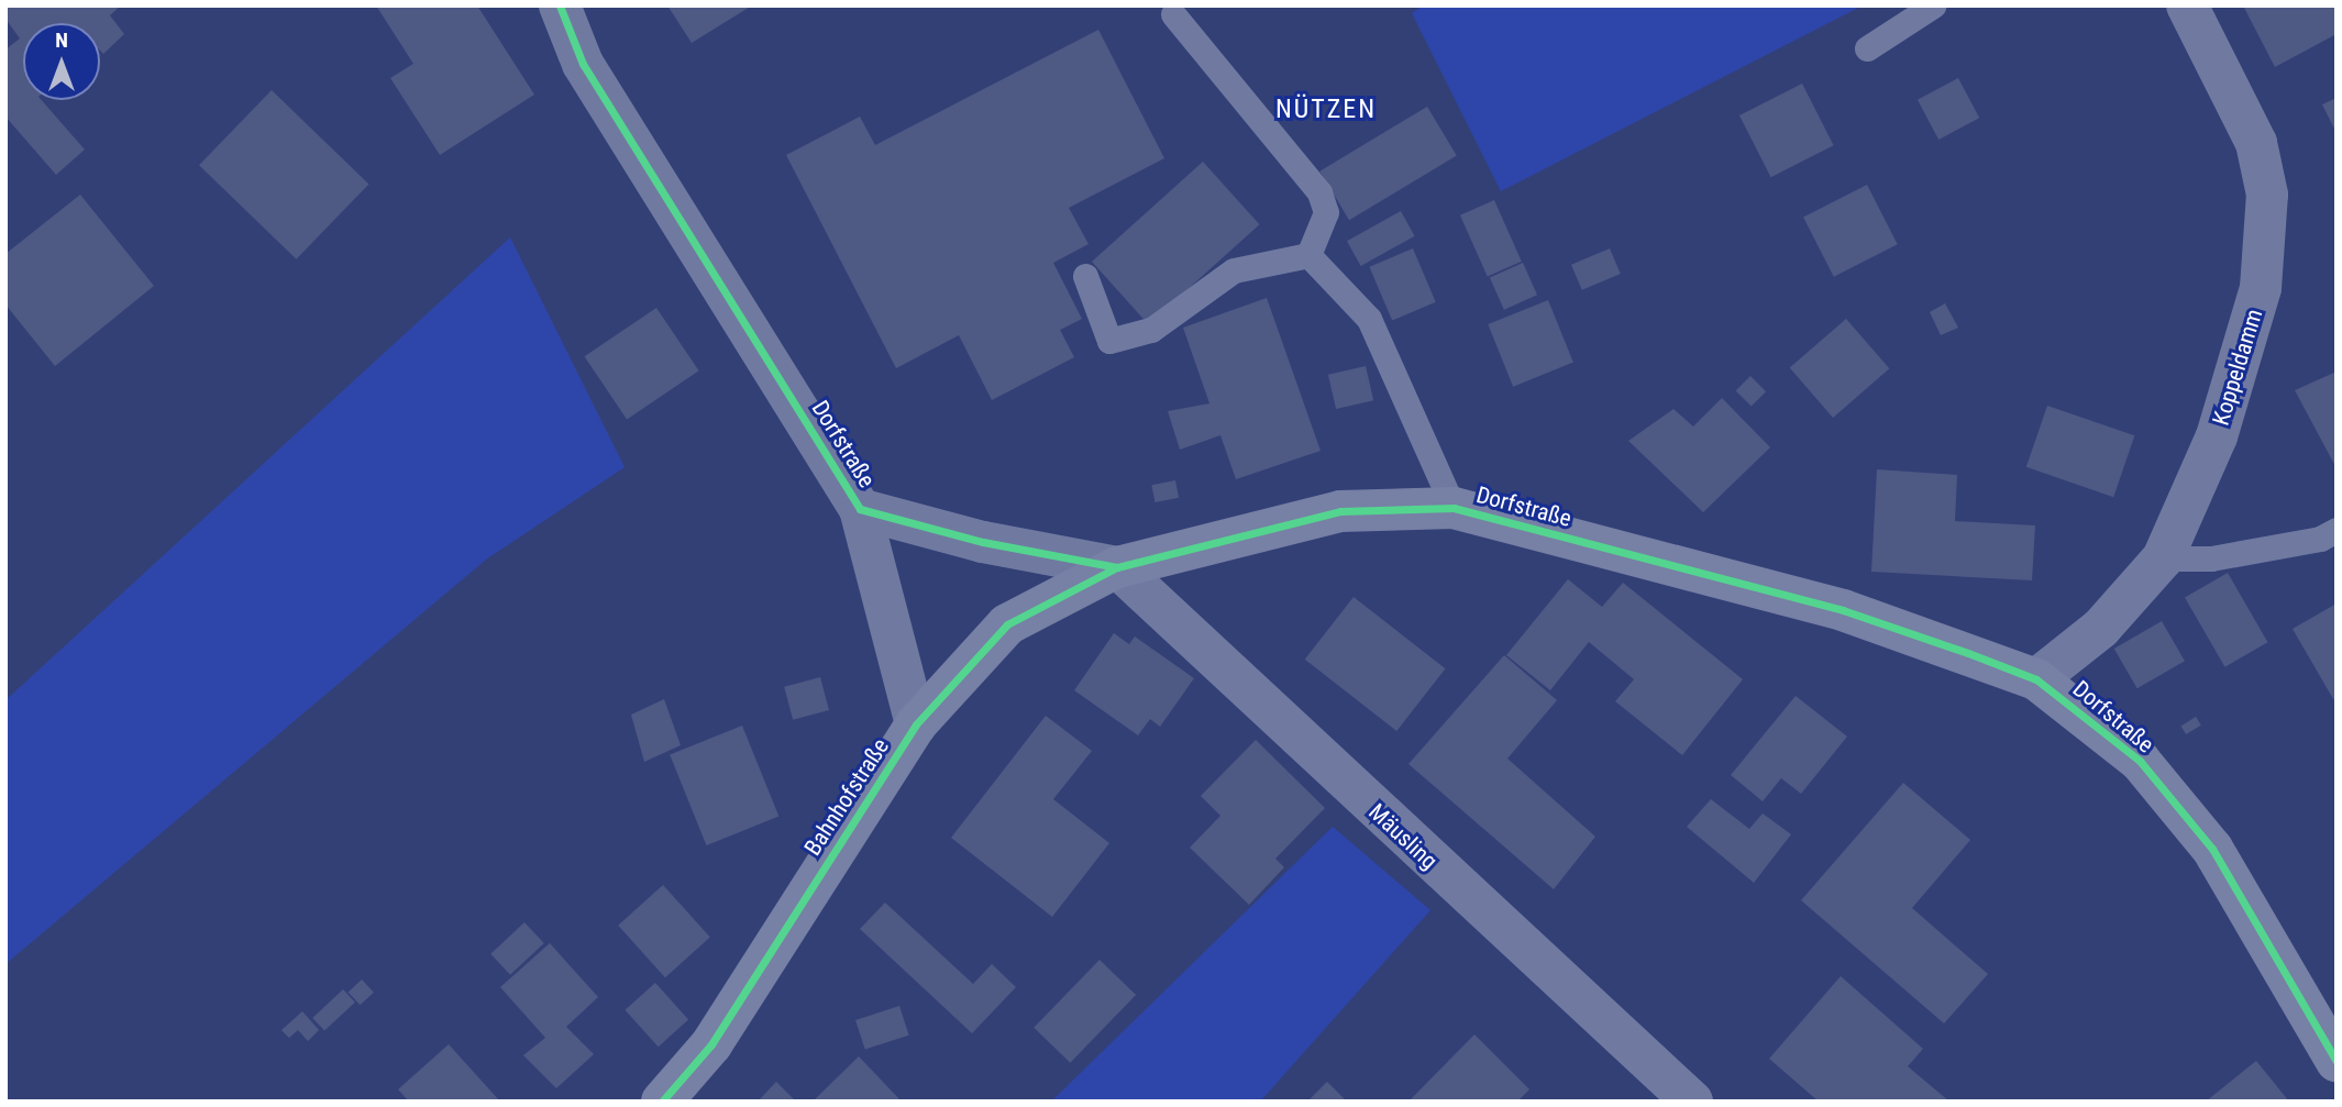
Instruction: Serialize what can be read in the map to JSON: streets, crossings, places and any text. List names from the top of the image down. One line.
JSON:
{"streets":{"street":["Koppeldamm","Dorfstraße","Bahnhofstraße","Mäusling"]},"crossings":[["Koppeldamm","Dorfstraße"],["Dorfstraße","Bahnhofstraße"],["Dorfstraße","Mäusling"],["Bahnhofstraße","Mäusling"]],"districts":["NÜTZEN"],"north":"top"}
